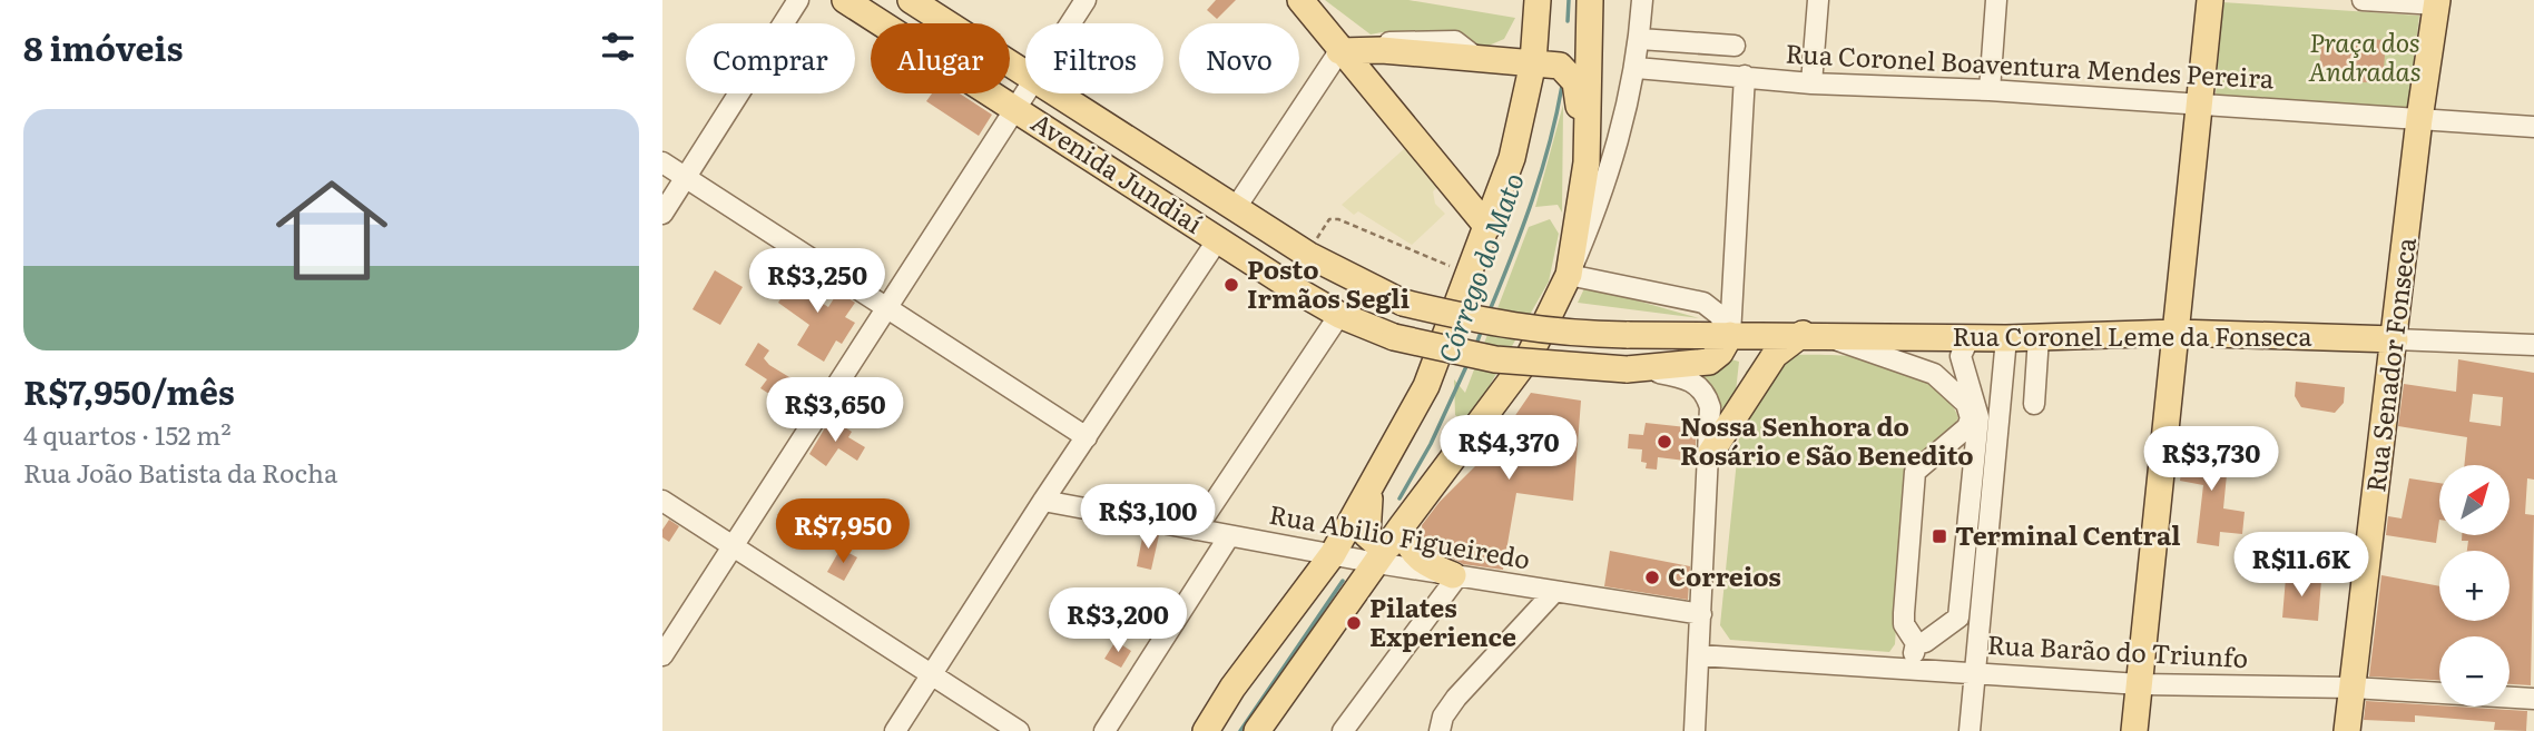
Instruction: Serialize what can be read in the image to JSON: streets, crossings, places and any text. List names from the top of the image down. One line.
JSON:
{"streets":{"main road":["Avenida Jundiaí","Rua Coronel Leme da Fonseca","Rua Senador Fonseca"],"street":["Rua Coronel Boaventura Mendes Pereira","Rua Abilio Figueiredo","Rua Barão do Triunfo"]},"crossings":[["Rua Coronel Boaventura Mendes Pereira","Rua Senador Fonseca"],["Avenida Jundiaí","Rua Coronel Leme da Fonseca"],["Rua Coronel Leme da Fonseca","Rua Senador Fonseca"],["Rua Senador Fonseca","Rua Barão do Triunfo"]],"water":["Córrego do Mato"],"parks":["Praça dos Andradas"],"places":{"other":["Posto Irmãos Segli","Nossa Senhora do Rosário e São Benedito","Correios","Pilates Experience"],"transit":["Terminal Central"]},"north":"top right","page":{"heading":"8 imóveis","chip":["Comprar","Alugar","Filtros","Novo"],"list":[{"name":"R$7,950/mês","note":"4 quartos · 152 m² · Rua João Batista da Rocha"}],"price":["R$3,250","R$3,650","R$4,370","R$3,730","R$3,100","R$7,950","R$11.6K","R$3,200"],"map_buttons":["+","−"]}}
